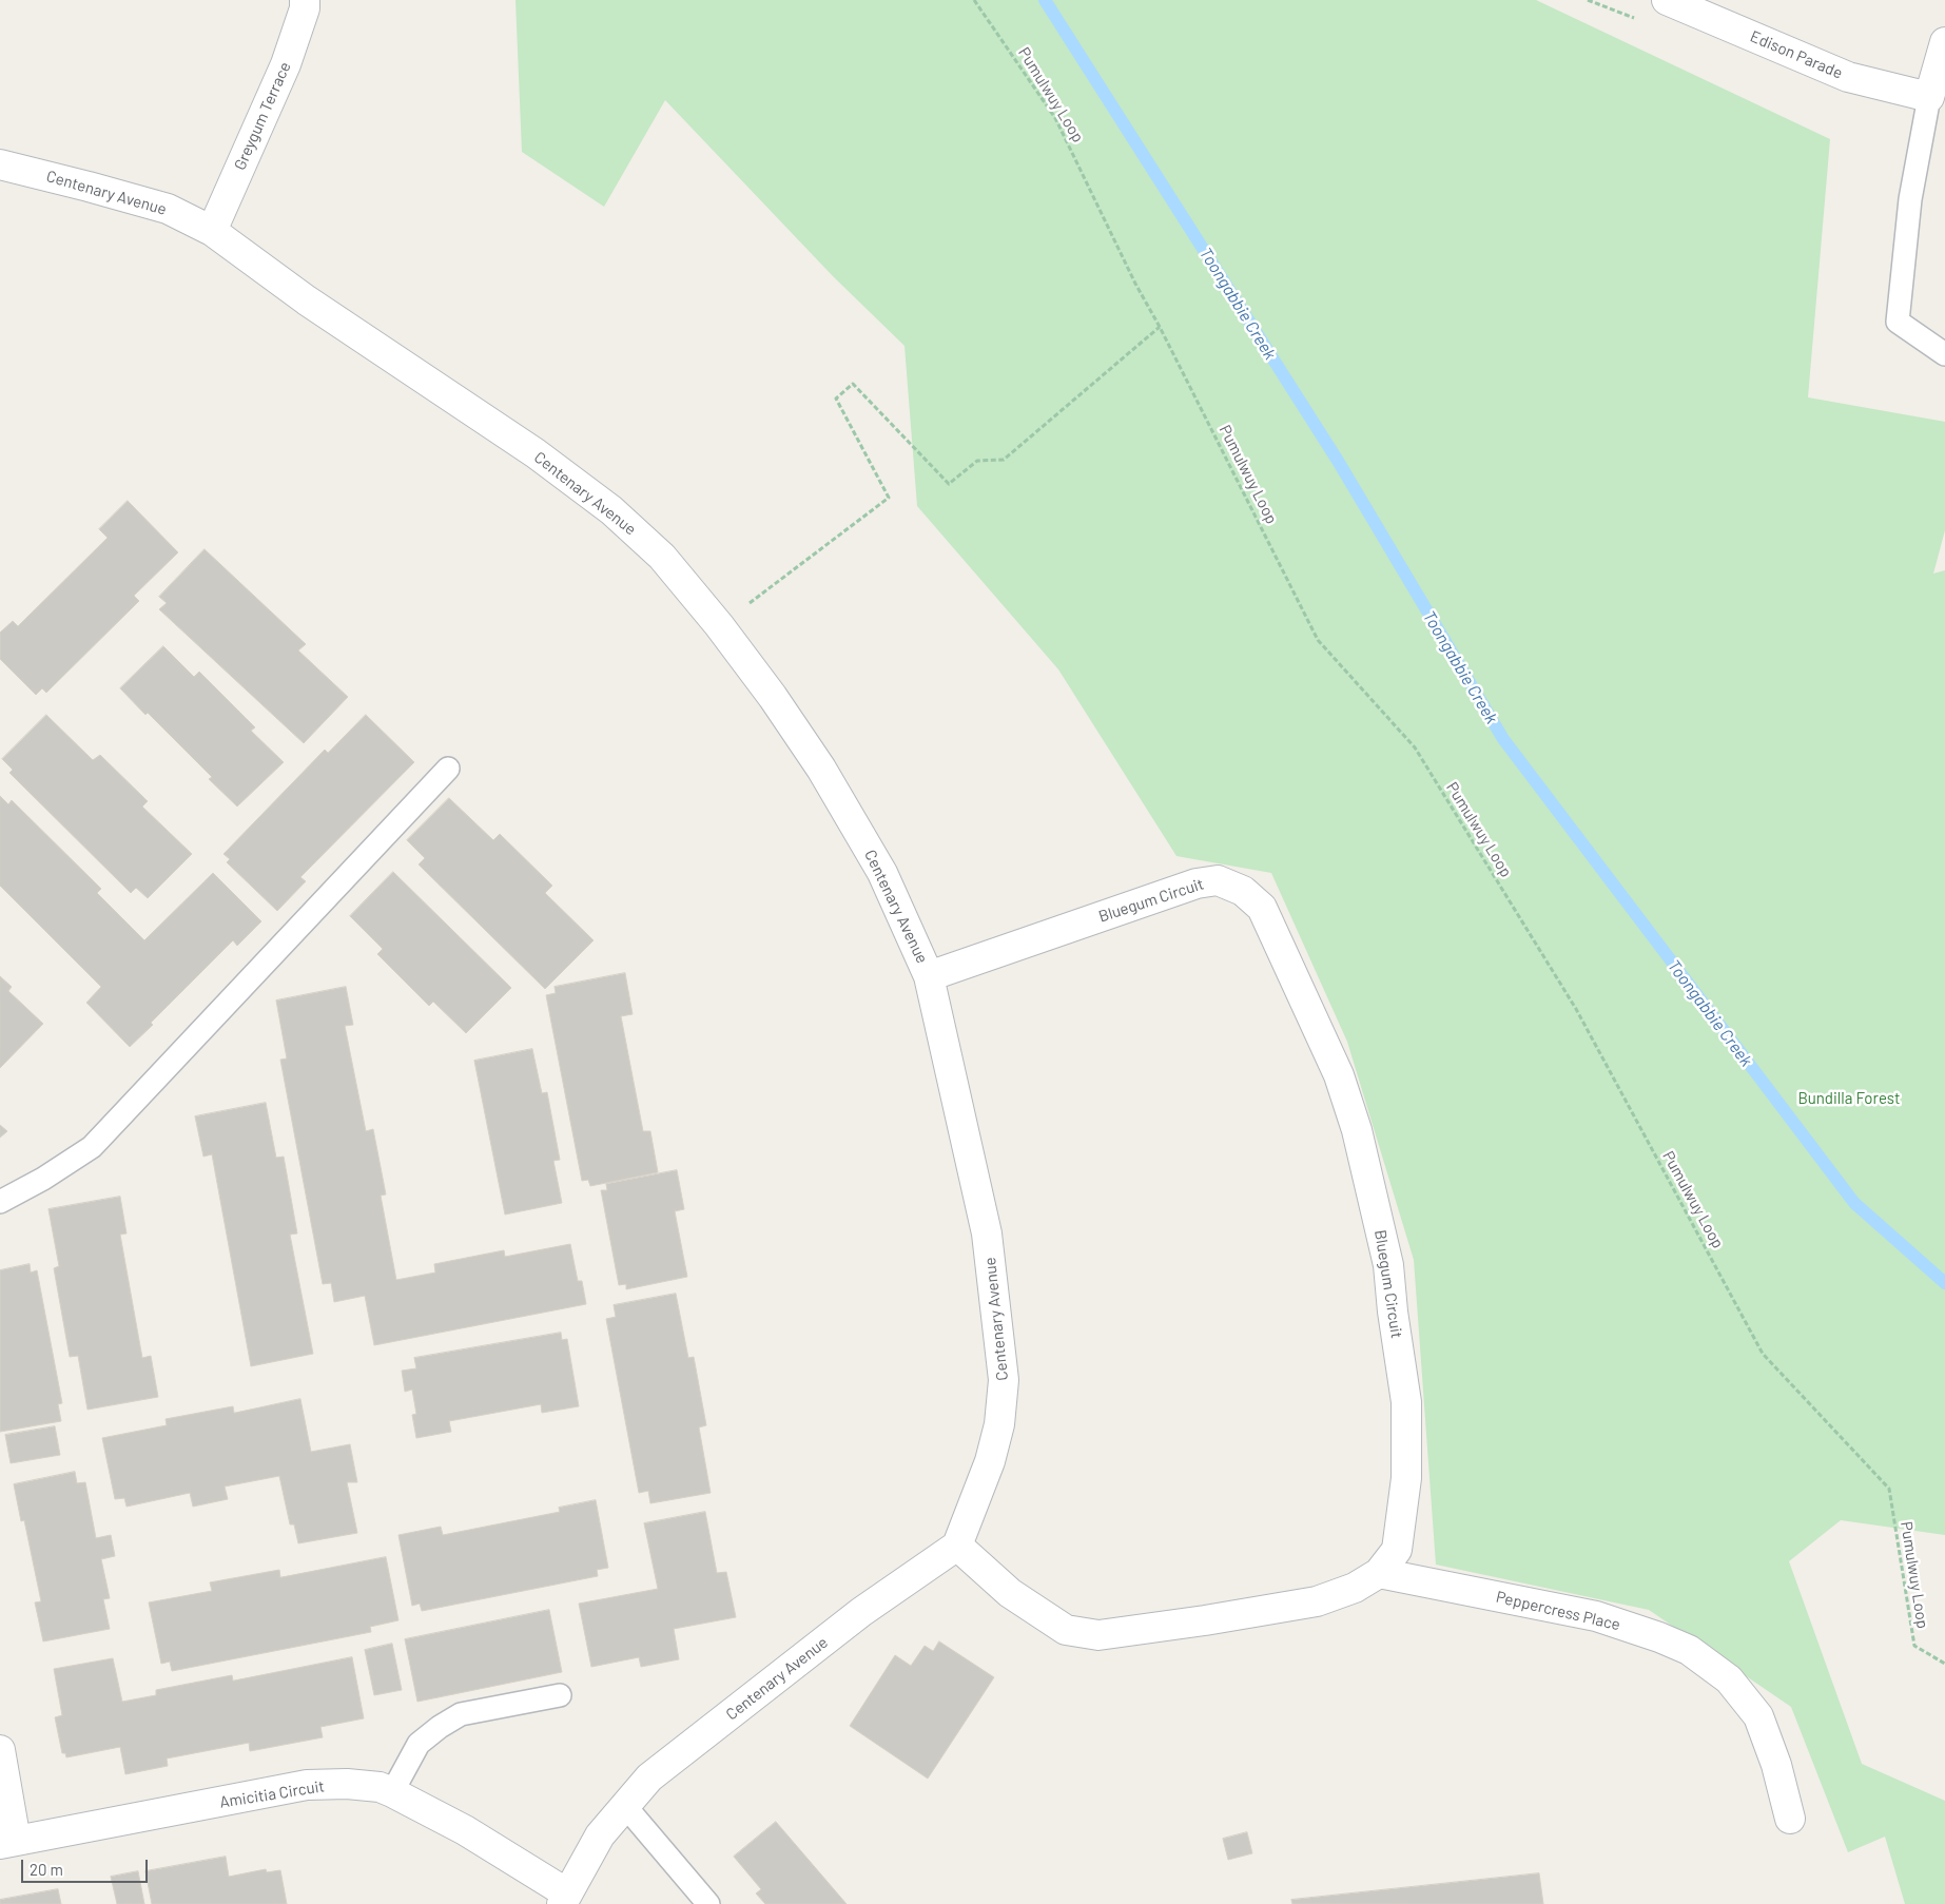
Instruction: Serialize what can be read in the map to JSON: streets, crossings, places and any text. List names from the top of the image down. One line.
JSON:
{"streets":{"street":["Edison Parade","Greygum Terrace","Centenary Avenue","Bluegum Circuit","Peppercress Place","Amicitia Circuit"],"path":["Pumulwuy Loop"]},"crossings":[["Greygum Terrace","Centenary Avenue"],["Centenary Avenue","Bluegum Circuit"],["Centenary Avenue","Amicitia Circuit"],["Bluegum Circuit","Peppercress Place"]],"water":["Toongabbie Creek"],"parks":["Bundilla Forest"],"scale_bar":"20 m"}
